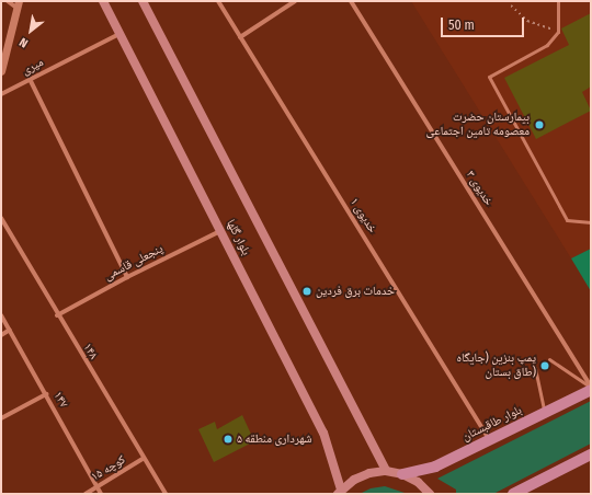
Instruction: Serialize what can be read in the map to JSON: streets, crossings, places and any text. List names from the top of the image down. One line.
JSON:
{"streets":{"main road":["بلوار گلها","بلوار طاقبستان"],"street":["میری","خدیوی ۳","خدیوی ۱","پنجعلی قاسمی","۱۴۸","۱۴۷","کوچه ۱۵"]},"crossings":[["میری","بلوار گلها"],["خدیوی ۳","بلوار طاقبستان"],["خدیوی ۱","بلوار طاقبستان"],["بلوار گلها","پنجعلی قاسمی"],["پنجعلی قاسمی","۱۴۸"],["۱۴۸","کوچه ۱۵"],["۱۴۷","کوچه ۱۵"]],"places":["بیمارستان حضرت معصومه تامین اجتماعی","خدمات برق فردین","پمپ بنزین (جایگاه طاق بستان)","شهرداری منطقه ۵"],"scale_bar":"50 m","north":"bottom left"}
